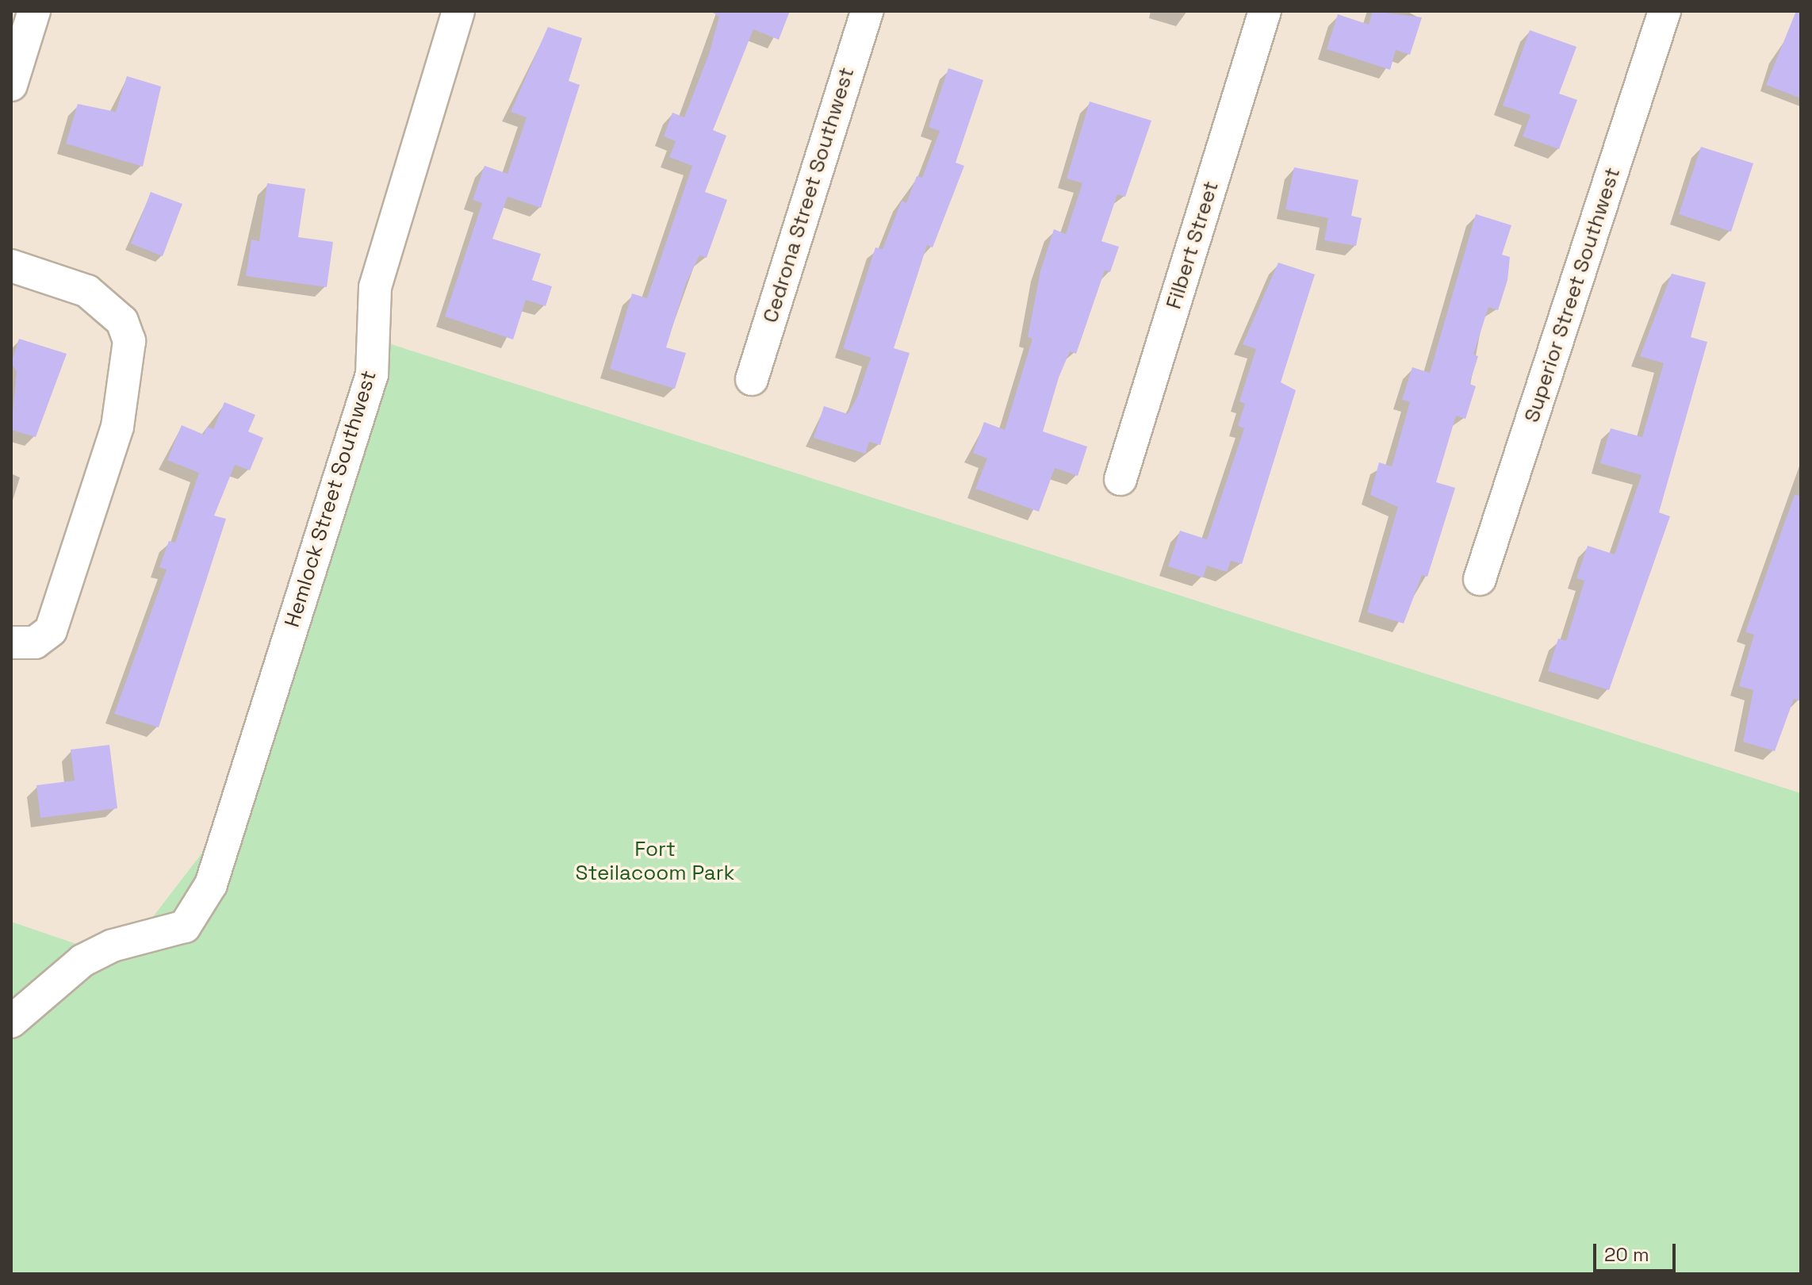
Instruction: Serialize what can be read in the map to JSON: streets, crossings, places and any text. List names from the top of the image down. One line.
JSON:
{"streets":{"street":["Cedrona Street Southwest","Filbert Street","Superior Street Southwest","Hemlock Street Southwest"]},"parks":["Fort Steilacoom Park"],"scale_bar":"20 m"}
